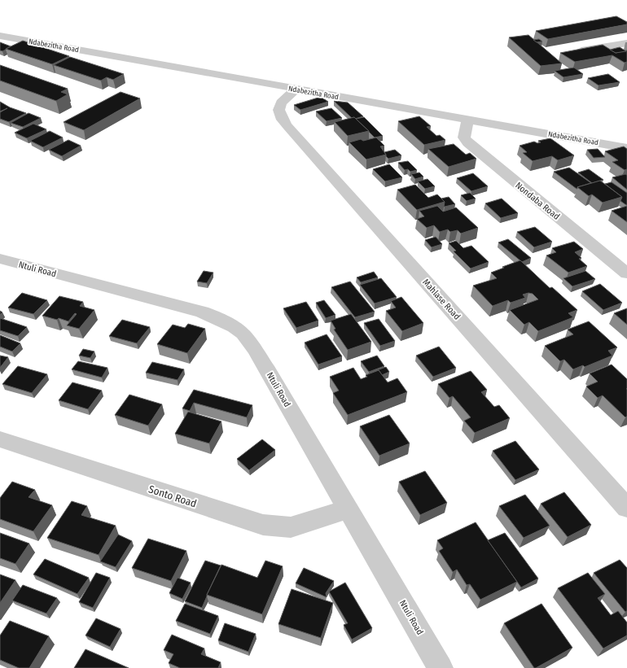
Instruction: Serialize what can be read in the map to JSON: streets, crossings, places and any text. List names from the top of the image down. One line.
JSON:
{"streets":{"street":["Ndabezitha Road","Nondaba Road","Ntuli Road","Mahlase Road","Sonto Road"]},"crossings":[["Ndabezitha Road","Nondaba Road"],["Ndabezitha Road","Mahlase Road"],["Ntuli Road","Sonto Road"]]}
